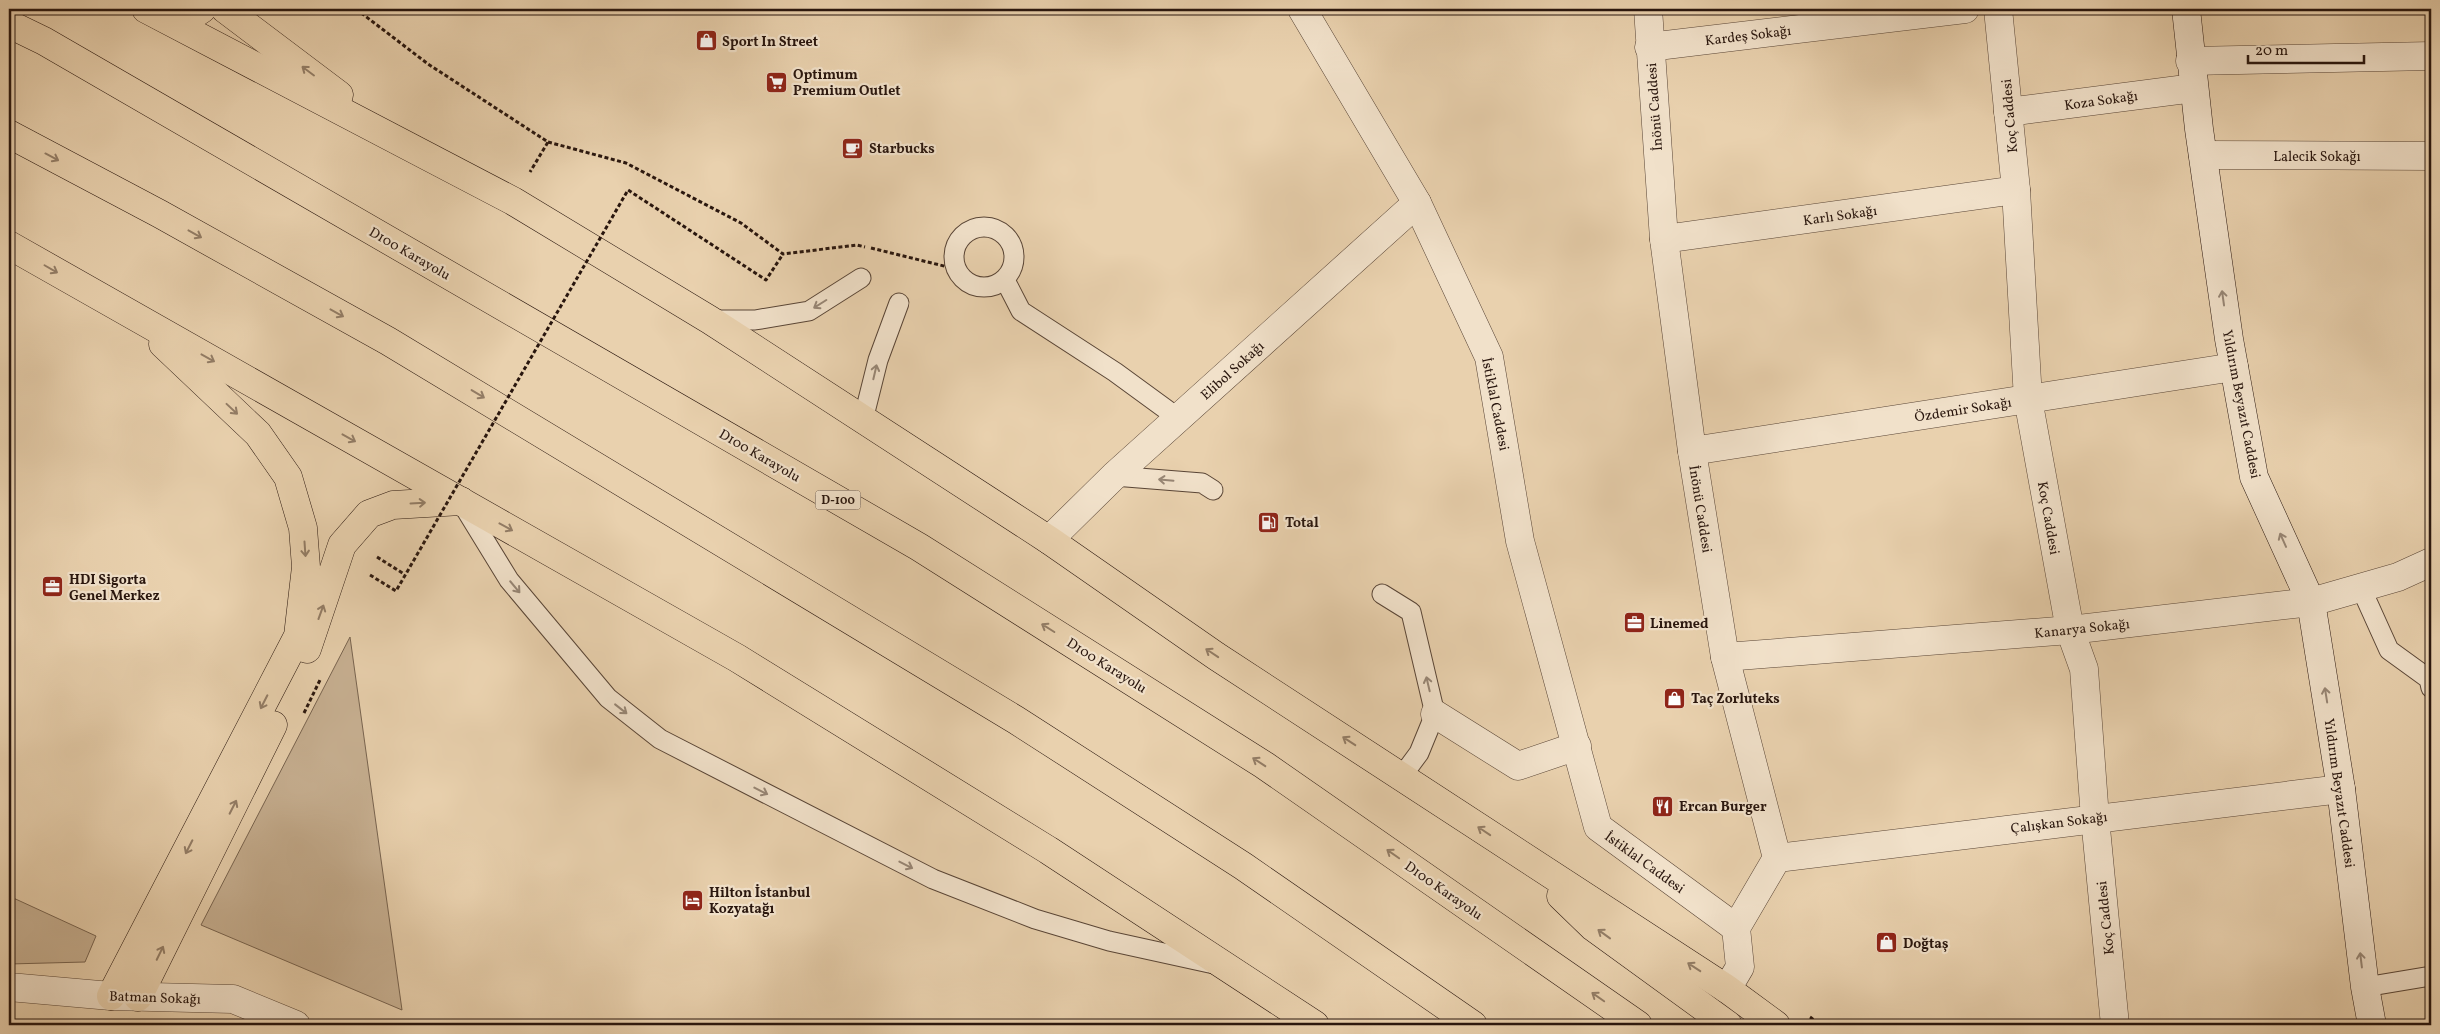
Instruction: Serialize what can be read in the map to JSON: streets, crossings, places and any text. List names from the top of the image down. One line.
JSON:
{"streets":{"highway":["D100 Karayolu","D-100"],"street":["Kardeş Sokağı","Koza Sokağı","İnönü Caddesi","Koç Caddesi","Lalecik Sokağı","Karlı Sokağı","Elibol Sokağı","İstiklal Caddesi","Yıldırım Beyazıt Caddesi","Özdemir Sokağı","Kanarya Sokağı","Çalışkan Sokağı","Batman Sokağı"]},"crossings":[["Kardeş Sokağı","İnönü Caddesi"],["Koza Sokağı","Koç Caddesi"],["Koza Sokağı","Yıldırım Beyazıt Caddesi"],["İnönü Caddesi","Karlı Sokağı"],["İnönü Caddesi","Özdemir Sokağı"],["İnönü Caddesi","Kanarya Sokağı"],["İnönü Caddesi","Çalışkan Sokağı"],["Koç Caddesi","Karlı Sokağı"],["Koç Caddesi","Özdemir Sokağı"],["Koç Caddesi","Kanarya Sokağı"],["Koç Caddesi","Çalışkan Sokağı"],["Lalecik Sokağı","Yıldırım Beyazıt Caddesi"],["Elibol Sokağı","İstiklal Caddesi"],["Yıldırım Beyazıt Caddesi","Özdemir Sokağı"],["Yıldırım Beyazıt Caddesi","Kanarya Sokağı"],["Yıldırım Beyazıt Caddesi","Çalışkan Sokağı"]],"one_way":["Yıldırım Beyazıt Caddesi"],"places":{"shop":["Sport In Street","Taç Zorluteks","Doğtaş"],"supermarket":["Optimum Premium Outlet"],"cafe":["Starbucks"],"fuel station":["Total"],"office":["HDI Sigorta Genel Merkez","Linemed"],"restaurant":["Ercan Burger"],"hotel":["Hilton İstanbul Kozyatağı"]},"scale_bar":"20 m"}
